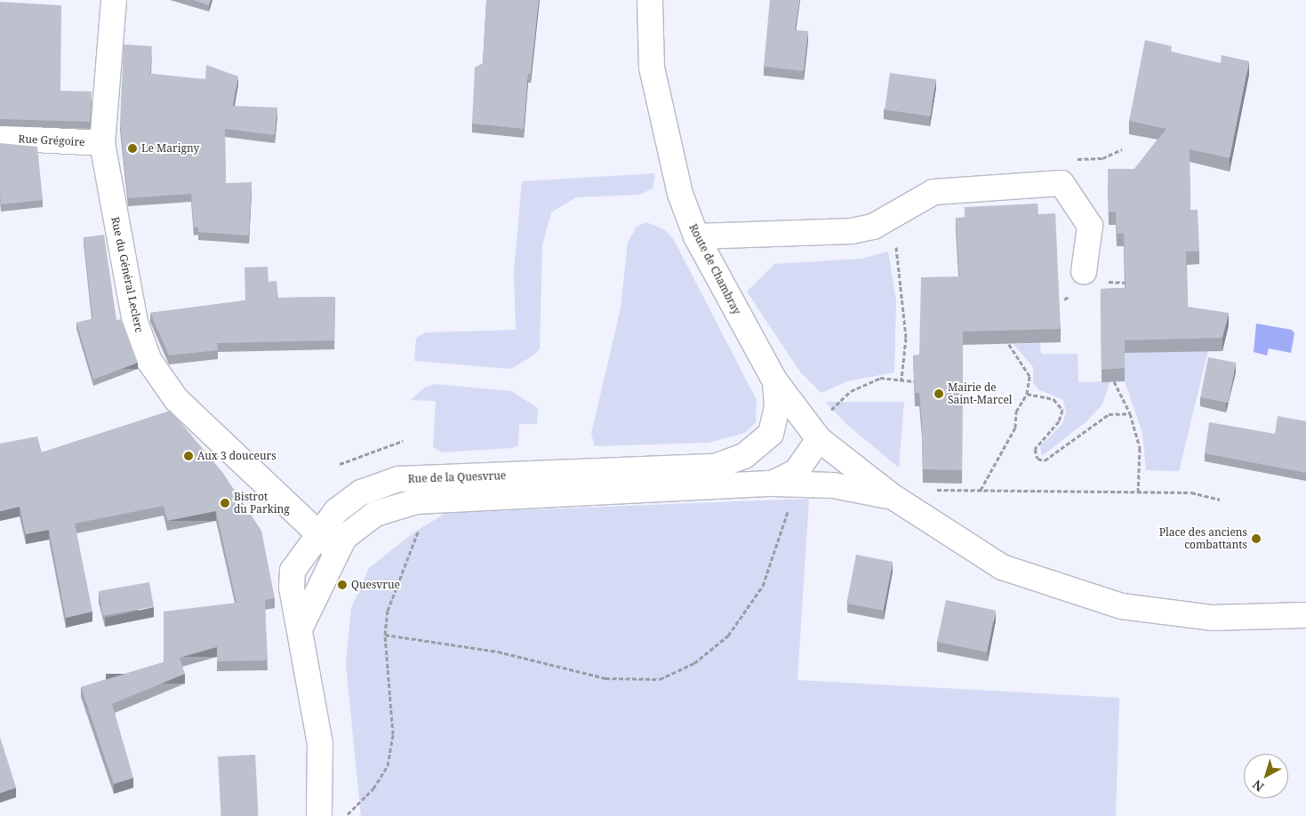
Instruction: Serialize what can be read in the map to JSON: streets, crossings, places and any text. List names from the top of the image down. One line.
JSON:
{"streets":{"street":["Rue Grégoire","Route de Chambray","Rue du Général Leclerc","Rue de la Quesvrue"]},"crossings":[["Rue Grégoire","Rue du Général Leclerc"],["Route de Chambray","Rue de la Quesvrue"],["Rue du Général Leclerc","Rue de la Quesvrue"]],"places":["Le Marigny","Mairie de Saint-Marcel","Aux 3 douceurs","Bistrot du Parking","Place des anciens combattants","Quesvrue"],"north":"bottom left"}
